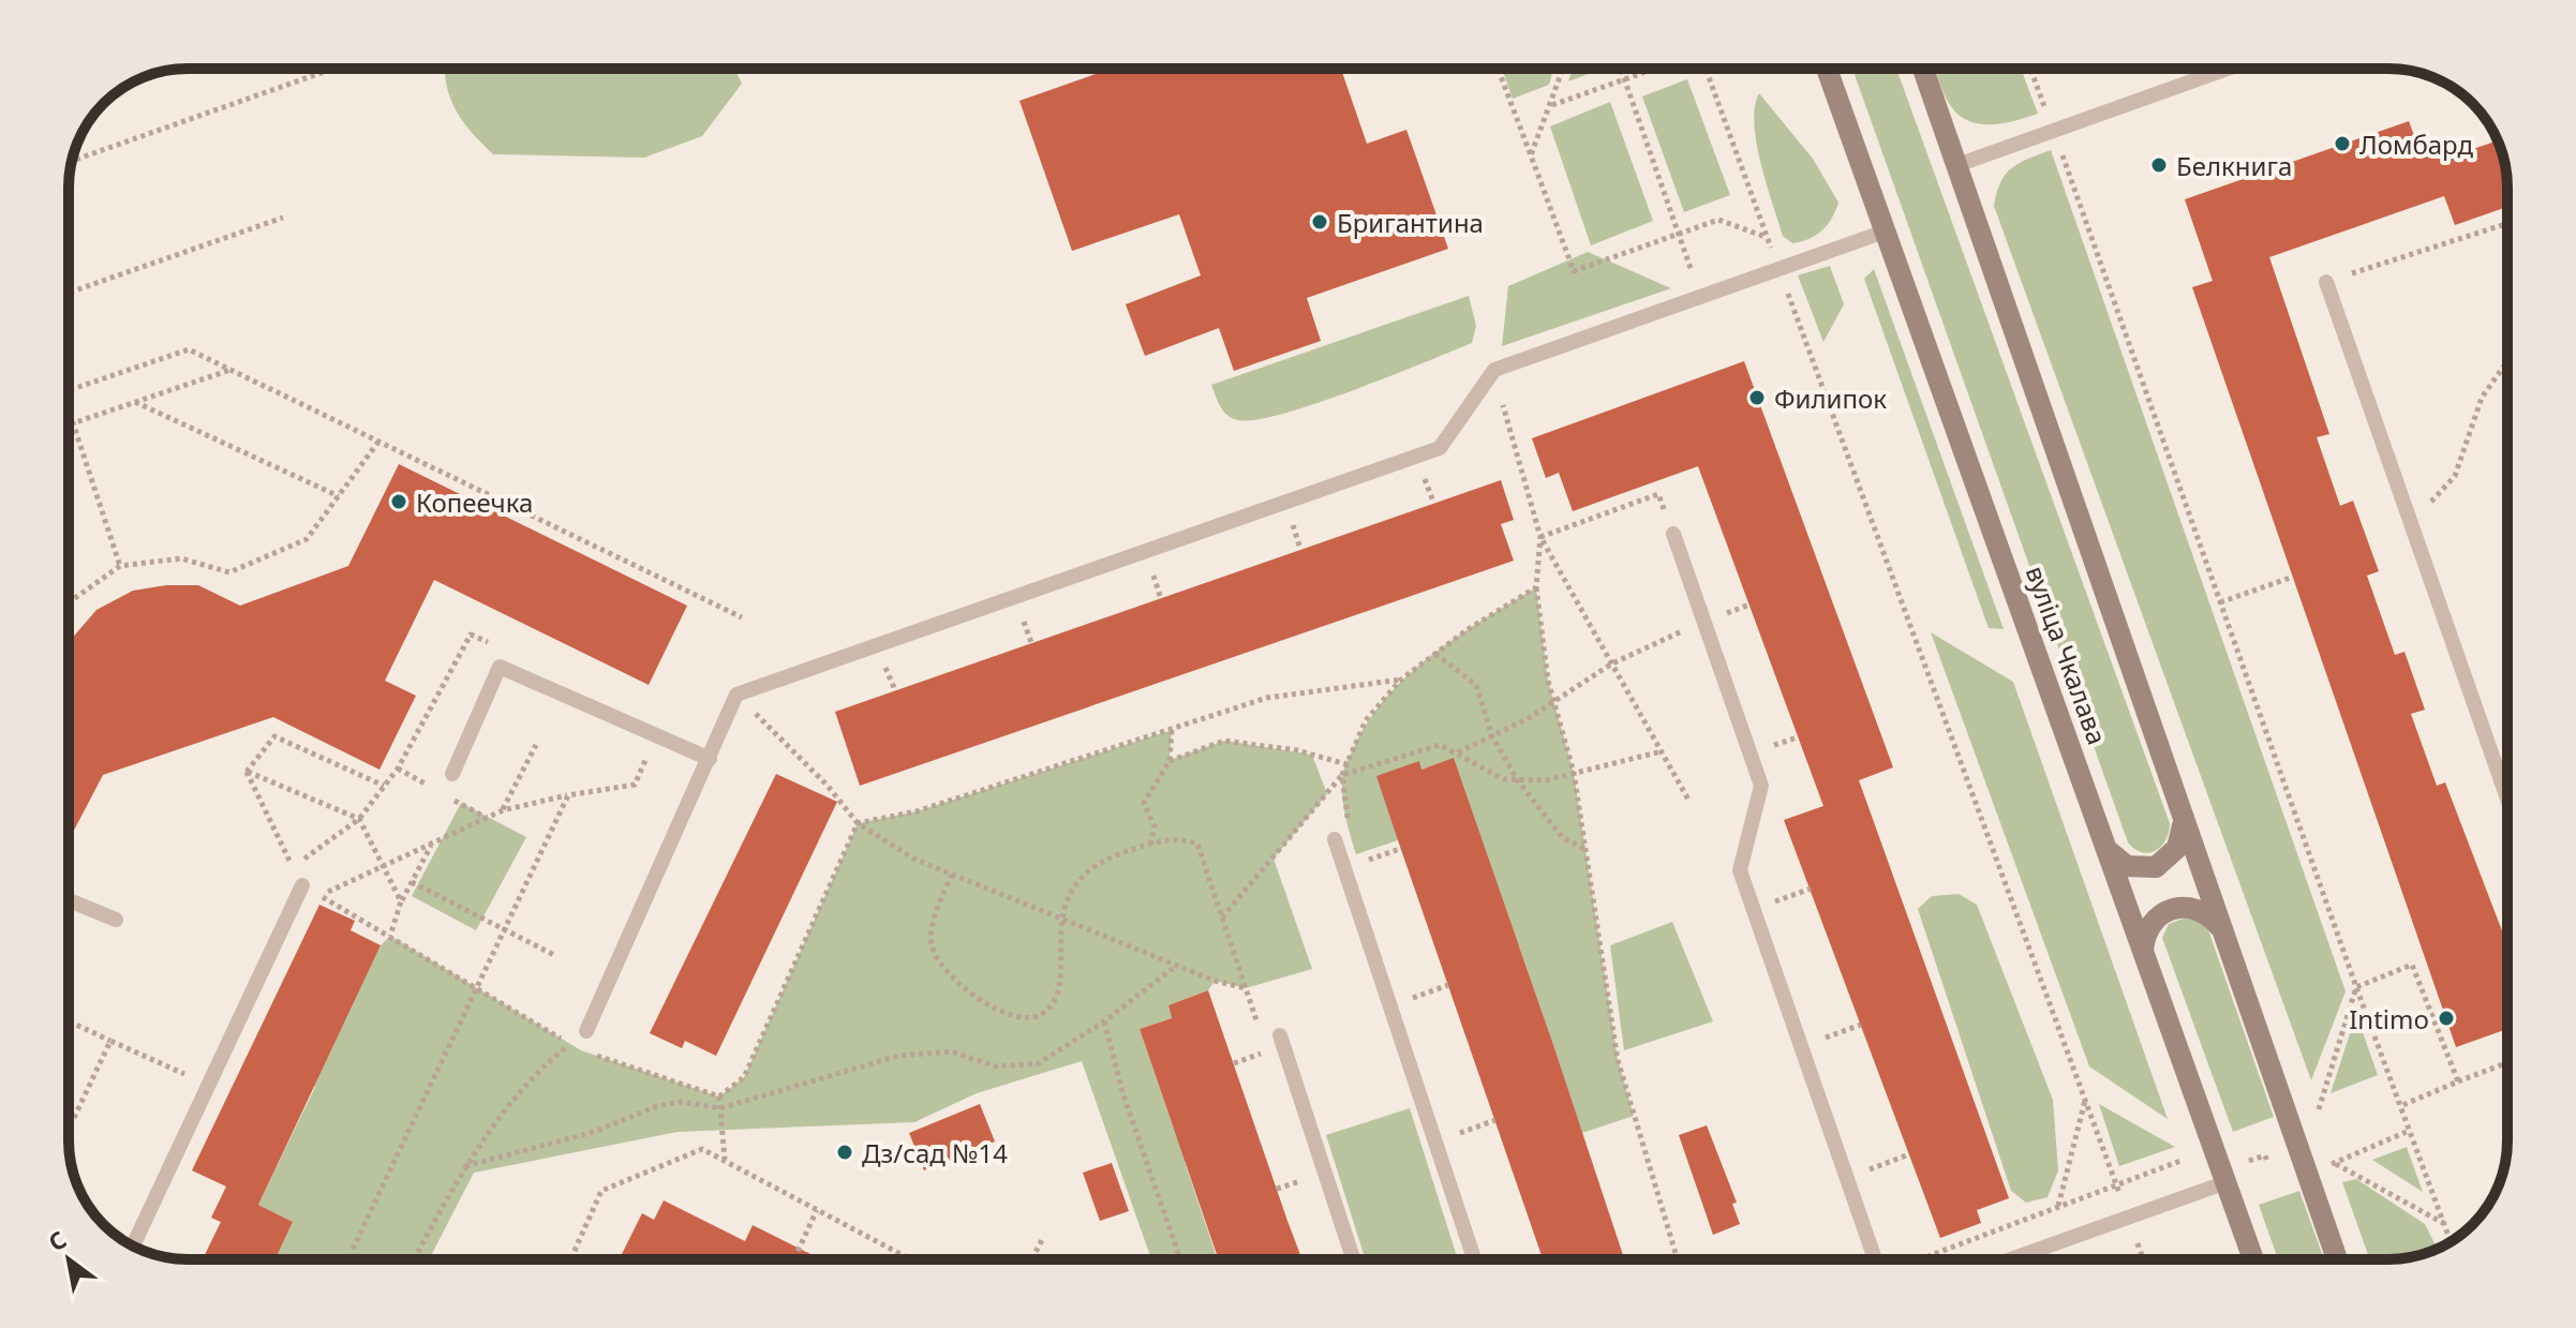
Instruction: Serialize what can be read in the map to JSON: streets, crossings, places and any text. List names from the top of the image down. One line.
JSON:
{"streets":{"main road":["вуліца Чкалава"]},"places":["Ломбард","Белкнига","Бригантина","Филипок","Копеечка","Intimo","Дз/сад №14"],"north":"top left"}
